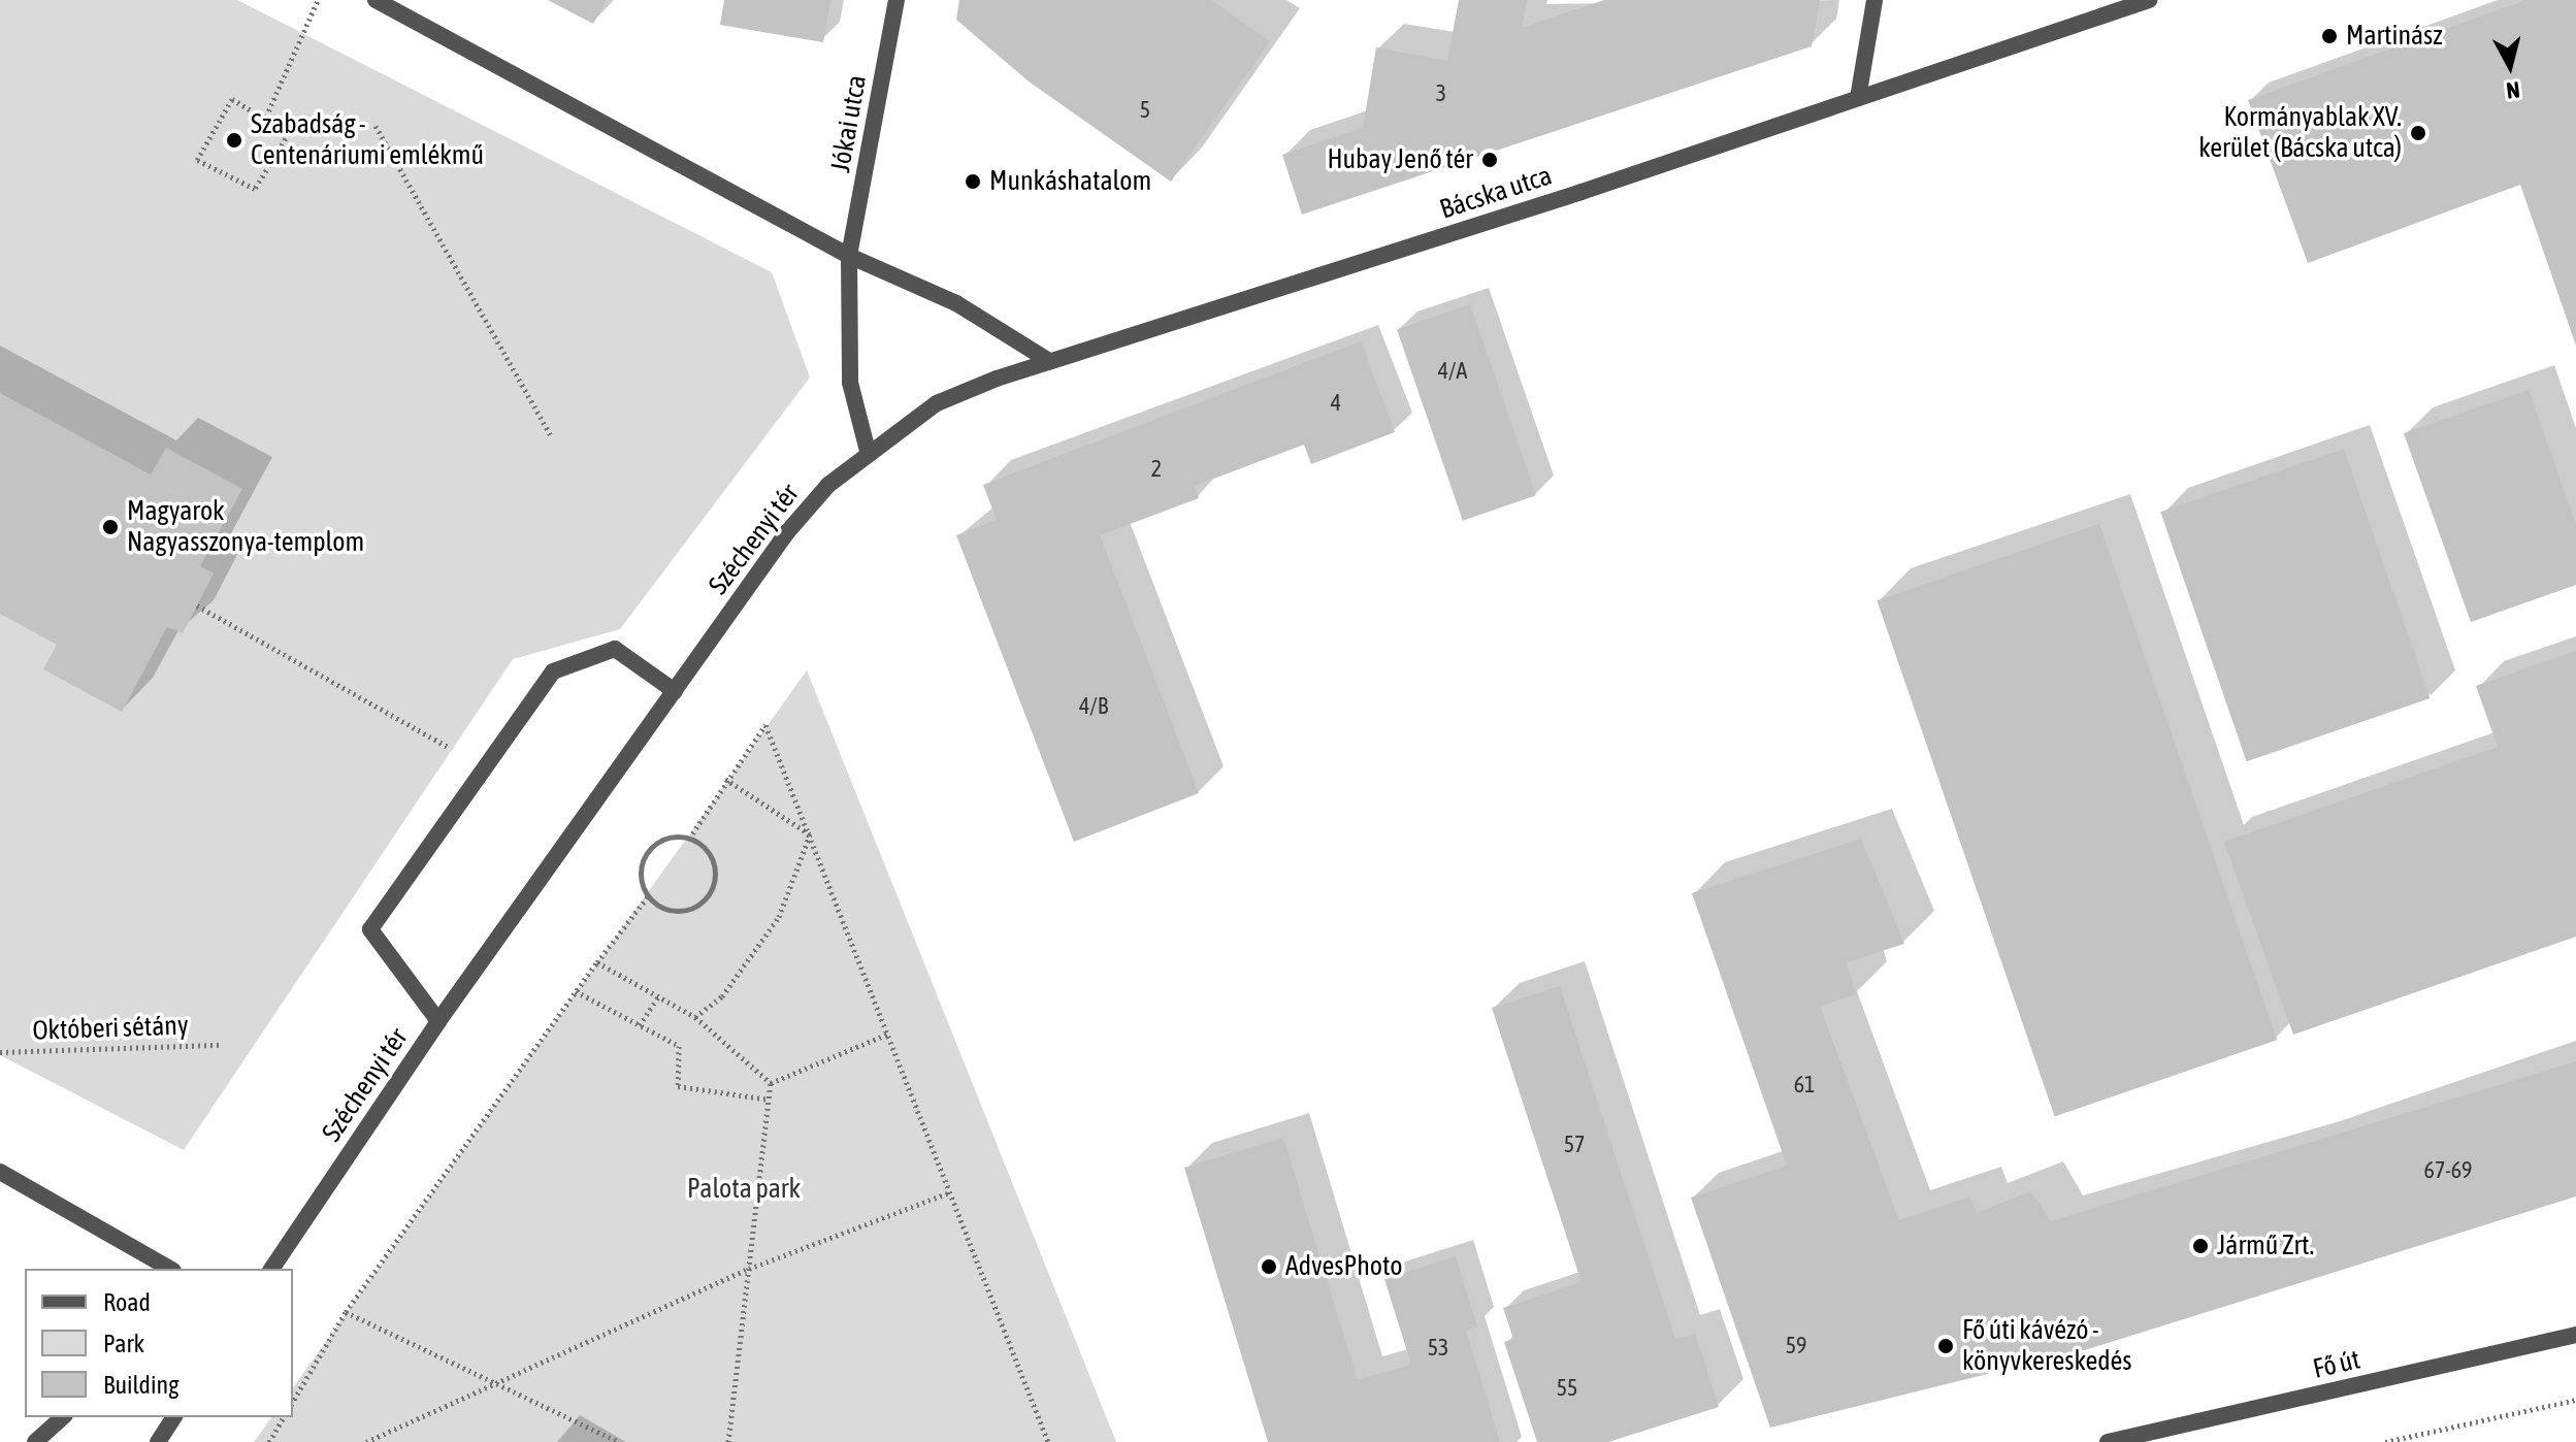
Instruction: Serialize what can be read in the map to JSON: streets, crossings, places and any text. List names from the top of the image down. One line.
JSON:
{"streets":{"street":["Jókai utca","Bácska utca","Széchenyi tér","Fő út"],"path":["Októberi sétány"]},"crossings":[["Bácska utca","Széchenyi tér"]],"parks":["Palota park"],"places":["Martinász","Kormányablak XV. kerület (Bácska utca)","Szabadság - Centenáriumi emlékmű","Hubay Jenő tér","Munkáshatalom","Magyarok Nagyasszonya-templom","Jármű Zrt.","AdvesPhoto","Fő úti kávézó - könyvkereskedés"],"house_numbers":["3","5","4/A","4","2","4/B","61","57","67-69","59","53","55"],"legend":["Road","Park","Building"],"north":"bottom"}
